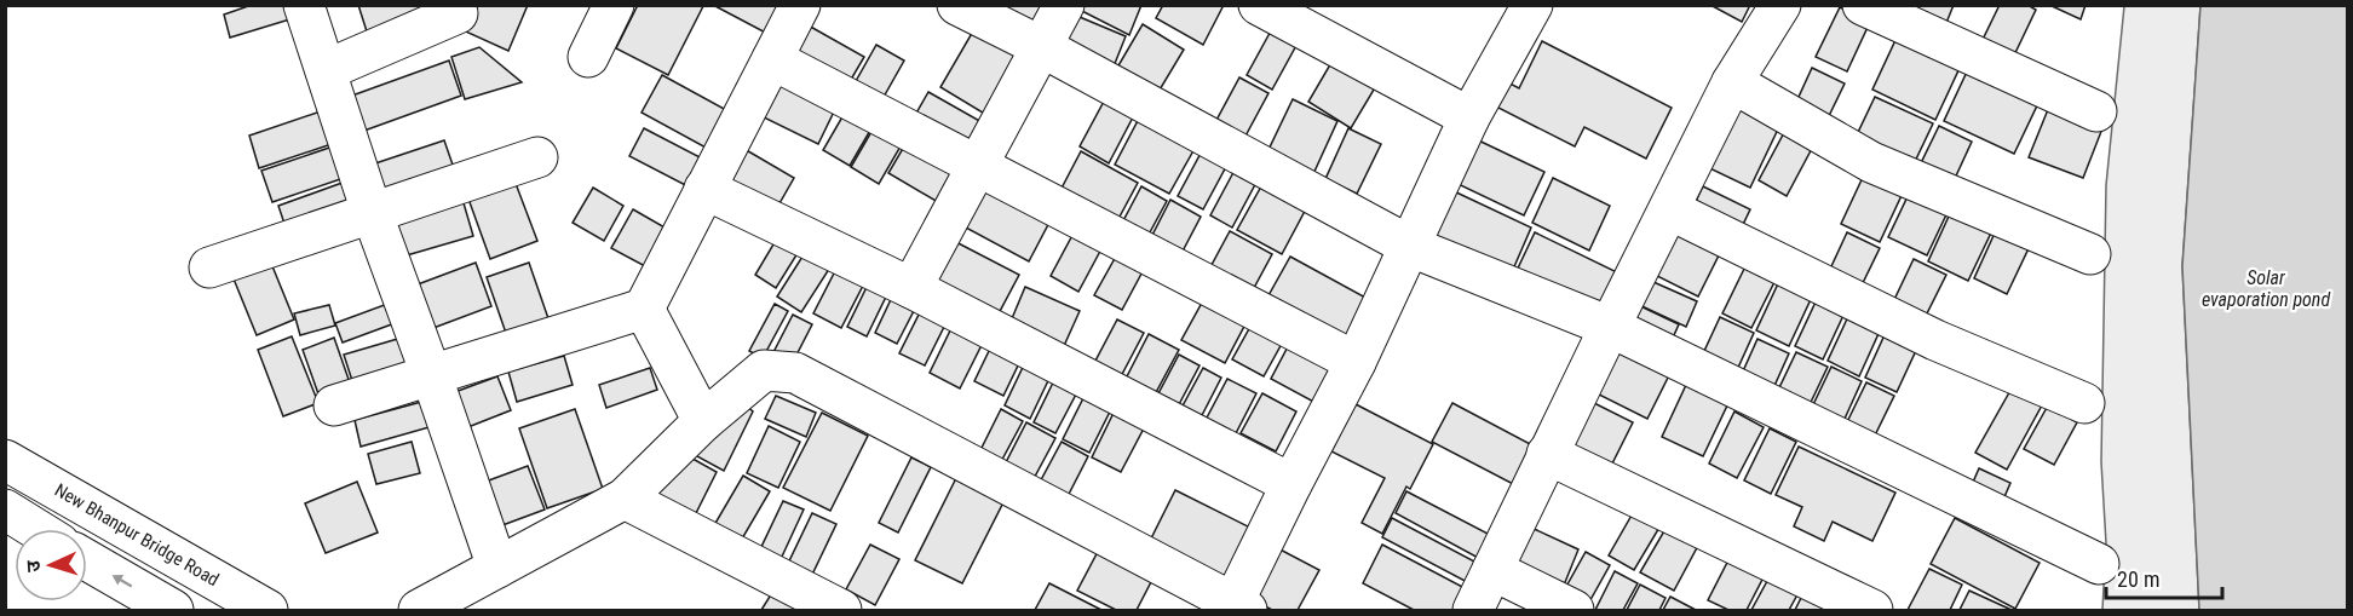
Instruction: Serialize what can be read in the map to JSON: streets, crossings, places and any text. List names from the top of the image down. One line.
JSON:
{"streets":{"street":["New Bhanpur Bridge Road"]},"water":["Solar evaporation pond"],"scale_bar":"20 m","north":"left"}
